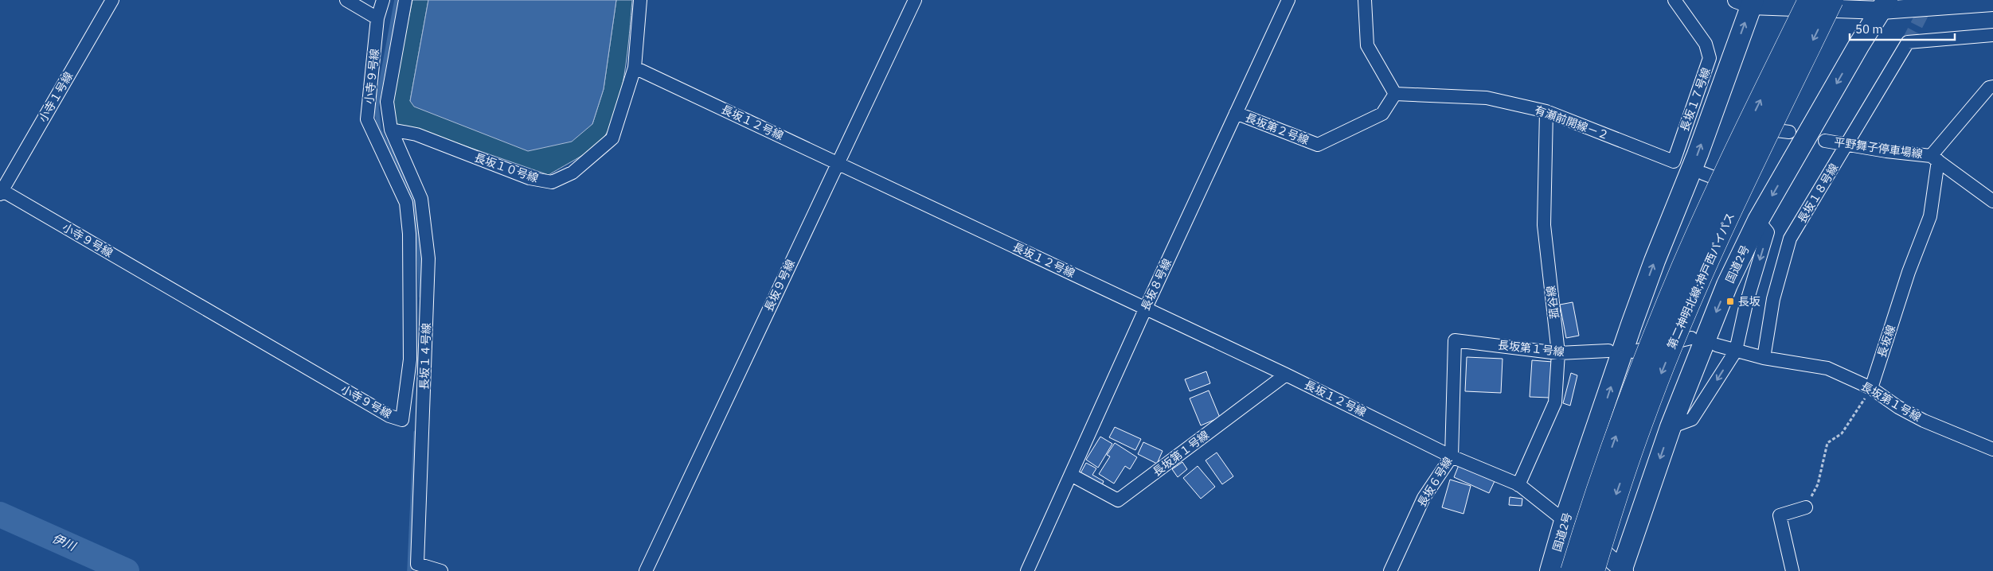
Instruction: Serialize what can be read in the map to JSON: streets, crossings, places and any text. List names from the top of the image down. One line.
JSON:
{"streets":{"highway":["国道2号","第二神明北線;神戸西バイパス"],"street":["小寺９号線","小寺１号線","長坂１７号線","長坂１２号線","有瀬前開線－２","長坂第２号線","平野舞子停車場線","長坂１０号線","長坂１８号線","長坂８号線","長坂９号線","菰谷線","長坂線","長坂第１号線","長坂１４号線","長坂６号線"]},"crossings":[["小寺９号線","小寺１号線"],["小寺９号線","長坂１４号線"],["長坂１７号線","有瀬前開線－２"],["長坂１２号線","長坂１０号線"],["長坂１２号線","国道2号"],["長坂１２号線","長坂８号線"],["長坂１２号線","長坂９号線"],["長坂１２号線","菰谷線"],["長坂１２号線","長坂第１号線"],["長坂１２号線","長坂６号線"],["有瀬前開線－２","長坂第２号線"],["有瀬前開線－２","菰谷線"],["長坂第２号線","長坂８号線"],["平野舞子停車場線","長坂１８号線"],["平野舞子停車場線","長坂線"],["長坂１０号線","長坂１４号線"],["長坂１８号線","長坂第１号線"],["長坂８号線","長坂第１号線"],["菰谷線","長坂第１号線"],["長坂線","長坂第１号線"],["長坂第１号線","長坂６号線"]],"water":["伊川"],"places":{"transit":["長坂"]},"scale_bar":"50 m"}
